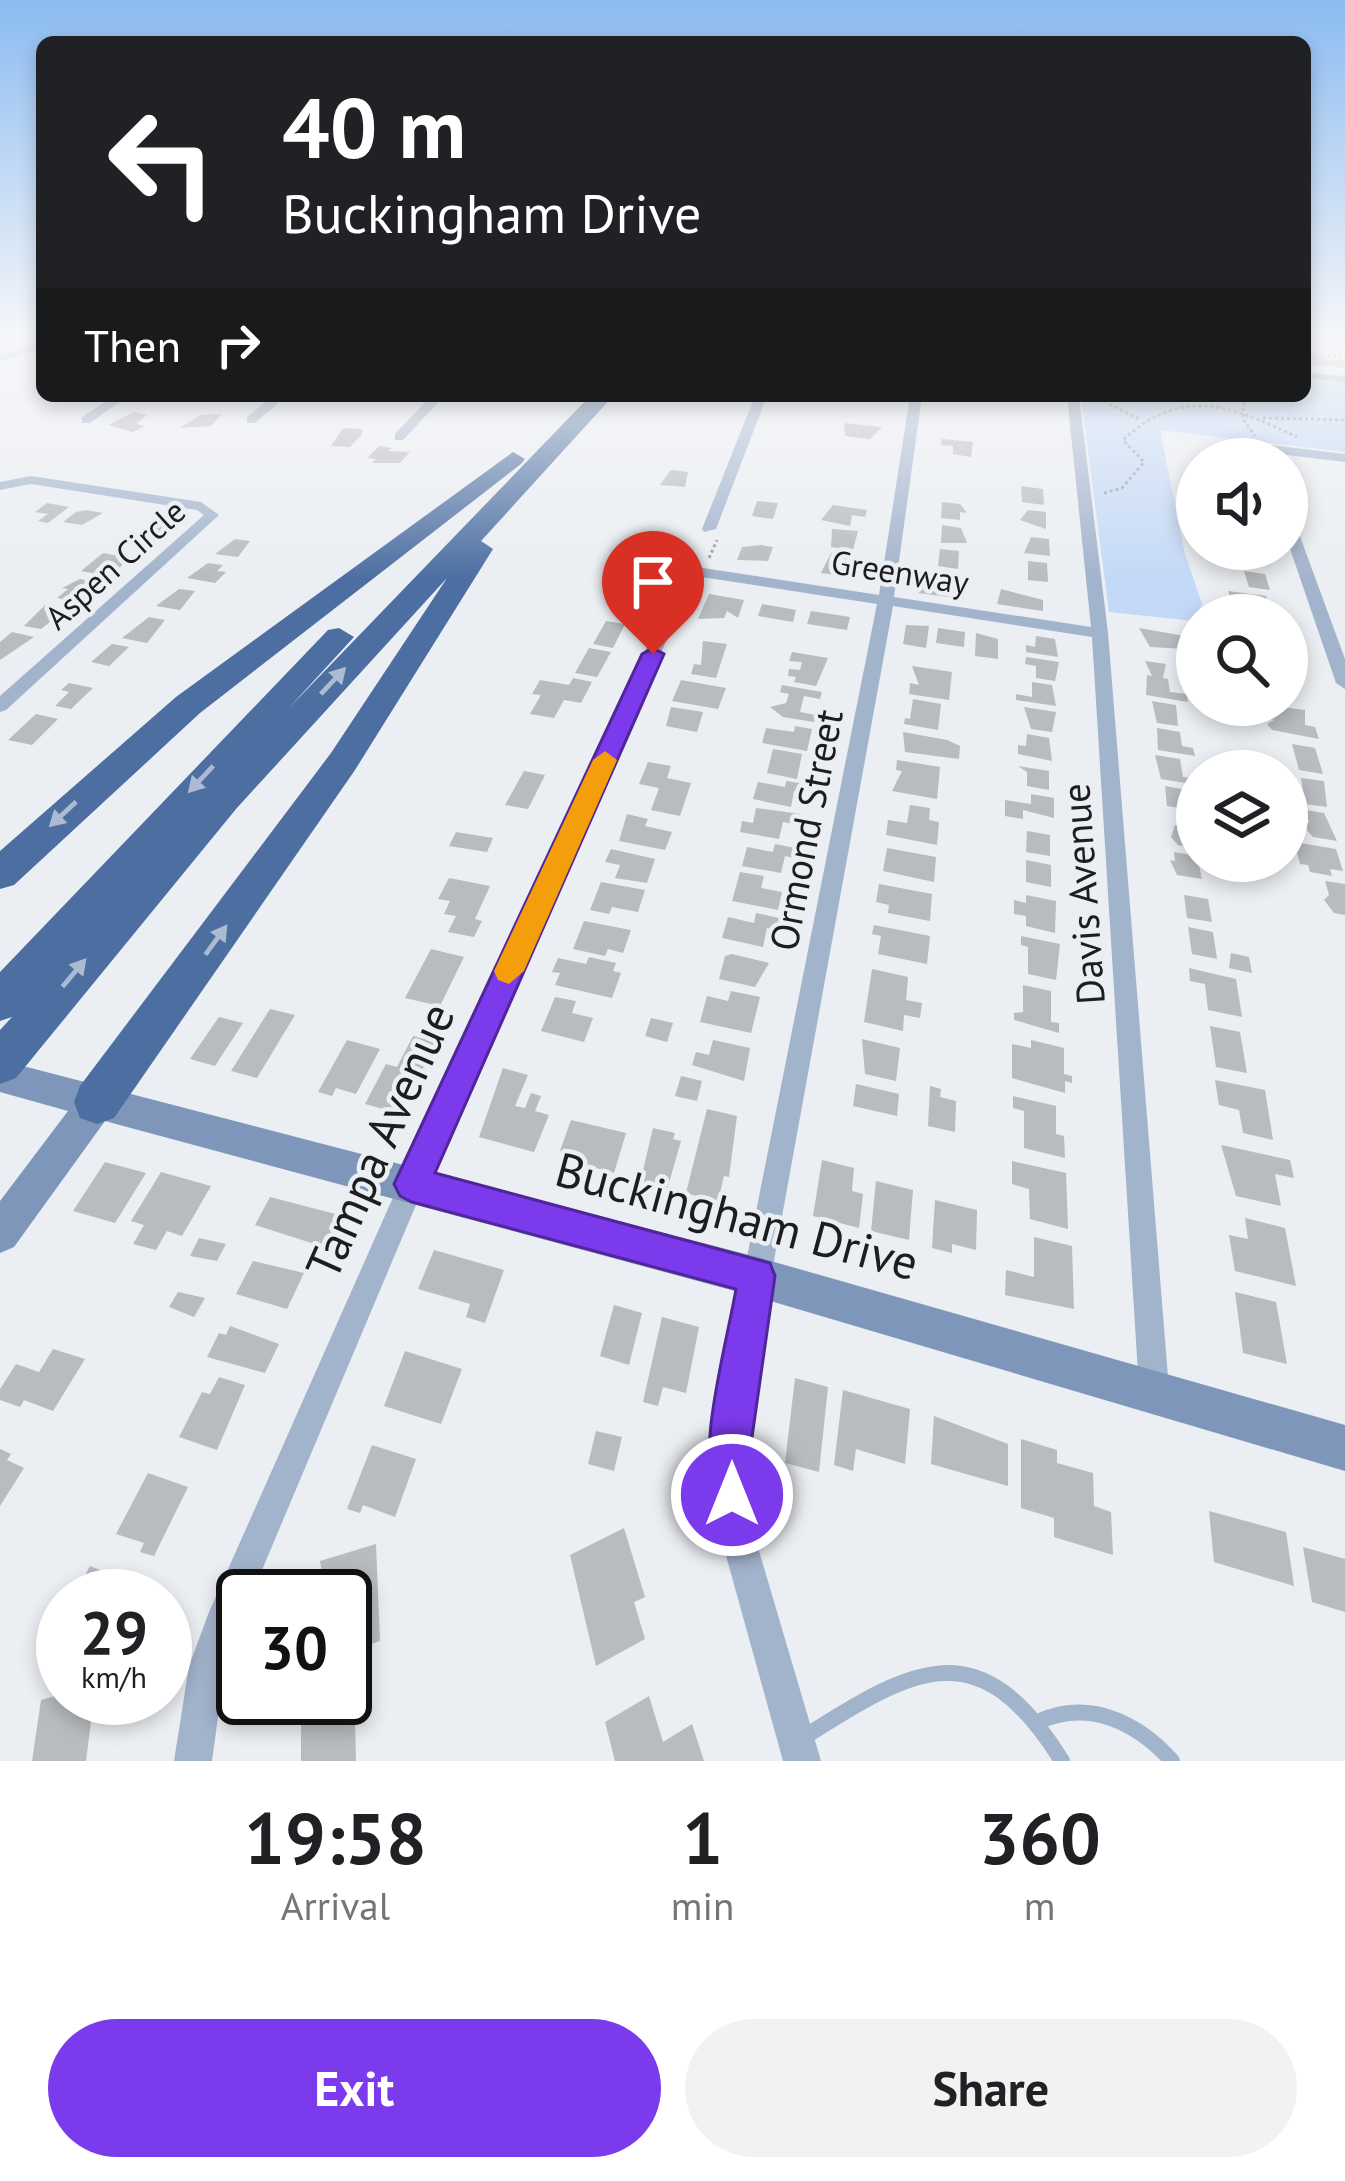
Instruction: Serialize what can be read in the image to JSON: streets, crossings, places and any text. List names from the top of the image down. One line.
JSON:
{"streets":{"street":["Aspen Circle","Greenway","Ormond Street","Davis Avenue","Tampa Avenue","Buckingham Drive"]},"crossings":[["Greenway","Ormond Street"],["Greenway","Davis Avenue"],["Greenway","Tampa Avenue"],["Ormond Street","Buckingham Drive"],["Davis Avenue","Buckingham Drive"],["Tampa Avenue","Buckingham Drive"]],"page":{"turn":["40 m","Buckingham Drive"],"then":"Then","speed":"29 km/h","limit":"30","eta":["19:58","Arrival","1","min","360","m"],"buttons":["Exit","Share"]}}
